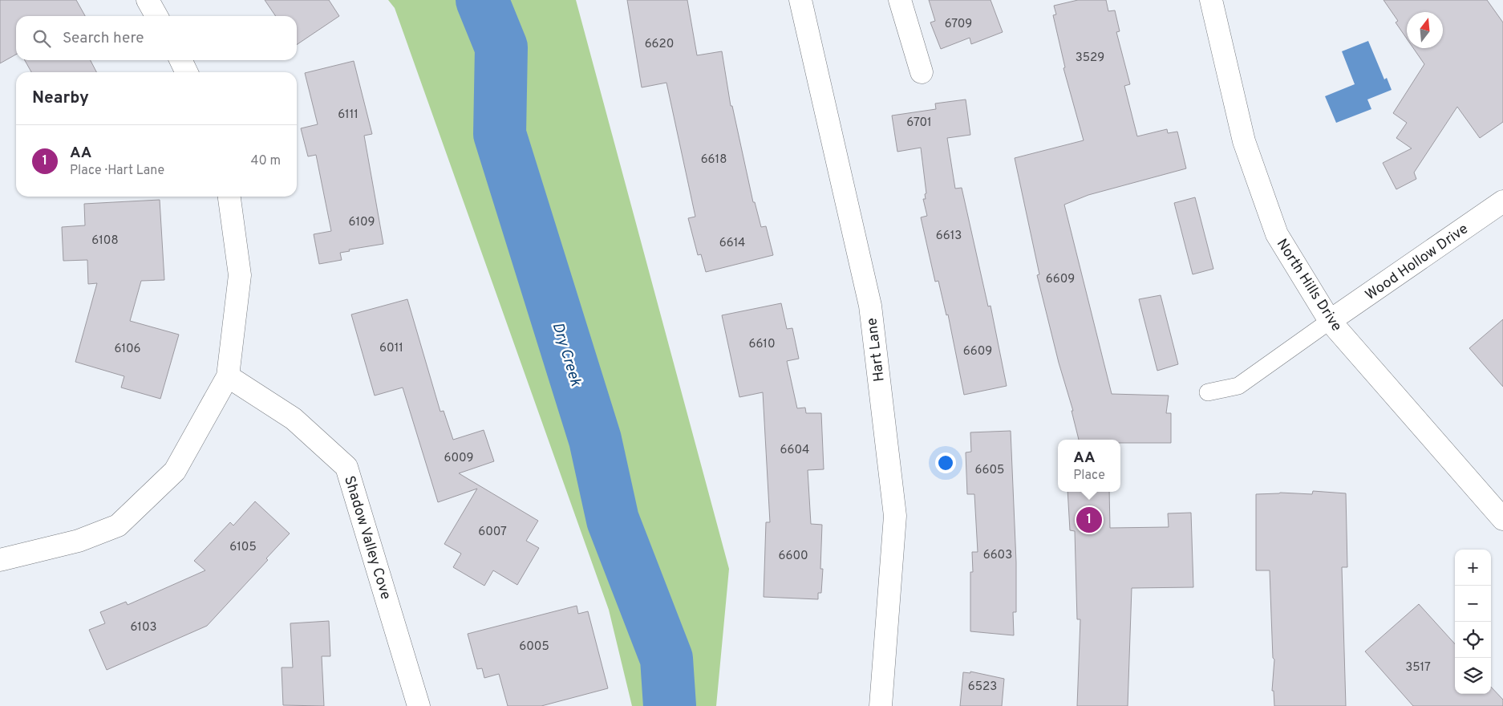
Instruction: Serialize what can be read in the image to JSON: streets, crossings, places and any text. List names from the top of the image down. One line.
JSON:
{"streets":{"street":["Wood Hollow Drive","North Hills Drive","Hart Lane","Shadow Valley Cove"]},"crossings":[["Wood Hollow Drive","North Hills Drive"]],"water":["Dry Creek"],"house_numbers":["6709","6620","3529","6111","6701","6618","6109","6613","6108","6614","6609","6610","6011","6106","6609","6604","6009","6605","6007","6105","6603","6600","6103","6005","3517","6523"],"north":"top","page":{"search":"Search here","heading":"Nearby","list":[{"mark":"1","name":"AA","note":"Place · Hart Lane","value":"40 m"}],"popup":["AA","Place"],"pins":"1","map_buttons":["+","−"]}}
